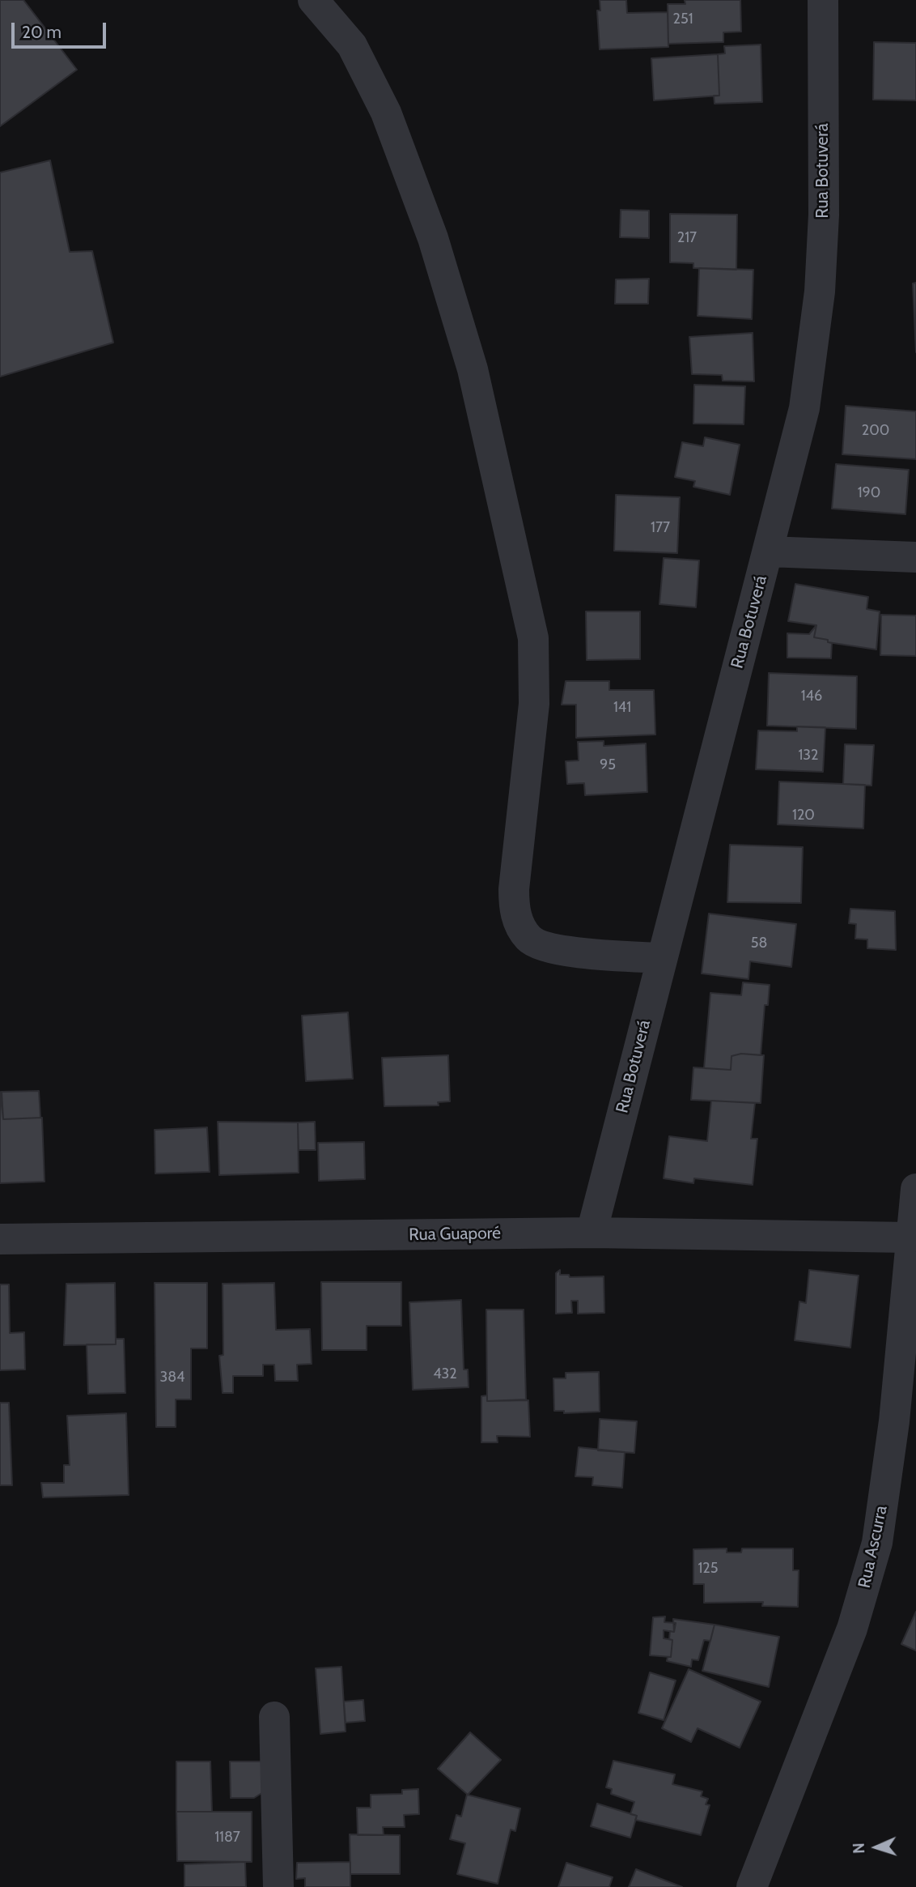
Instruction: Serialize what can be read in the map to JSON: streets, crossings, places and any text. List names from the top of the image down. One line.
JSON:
{"streets":{"street":["Rua Botuverá","Rua Guaporé","Rua Ascurra"]},"crossings":[["Rua Botuverá","Rua Guaporé"],["Rua Guaporé","Rua Ascurra"]],"house_numbers":["251","217","200","190","177","146","141","132","95","120","58","432","384","125","1187"],"scale_bar":"20 m","north":"left"}
